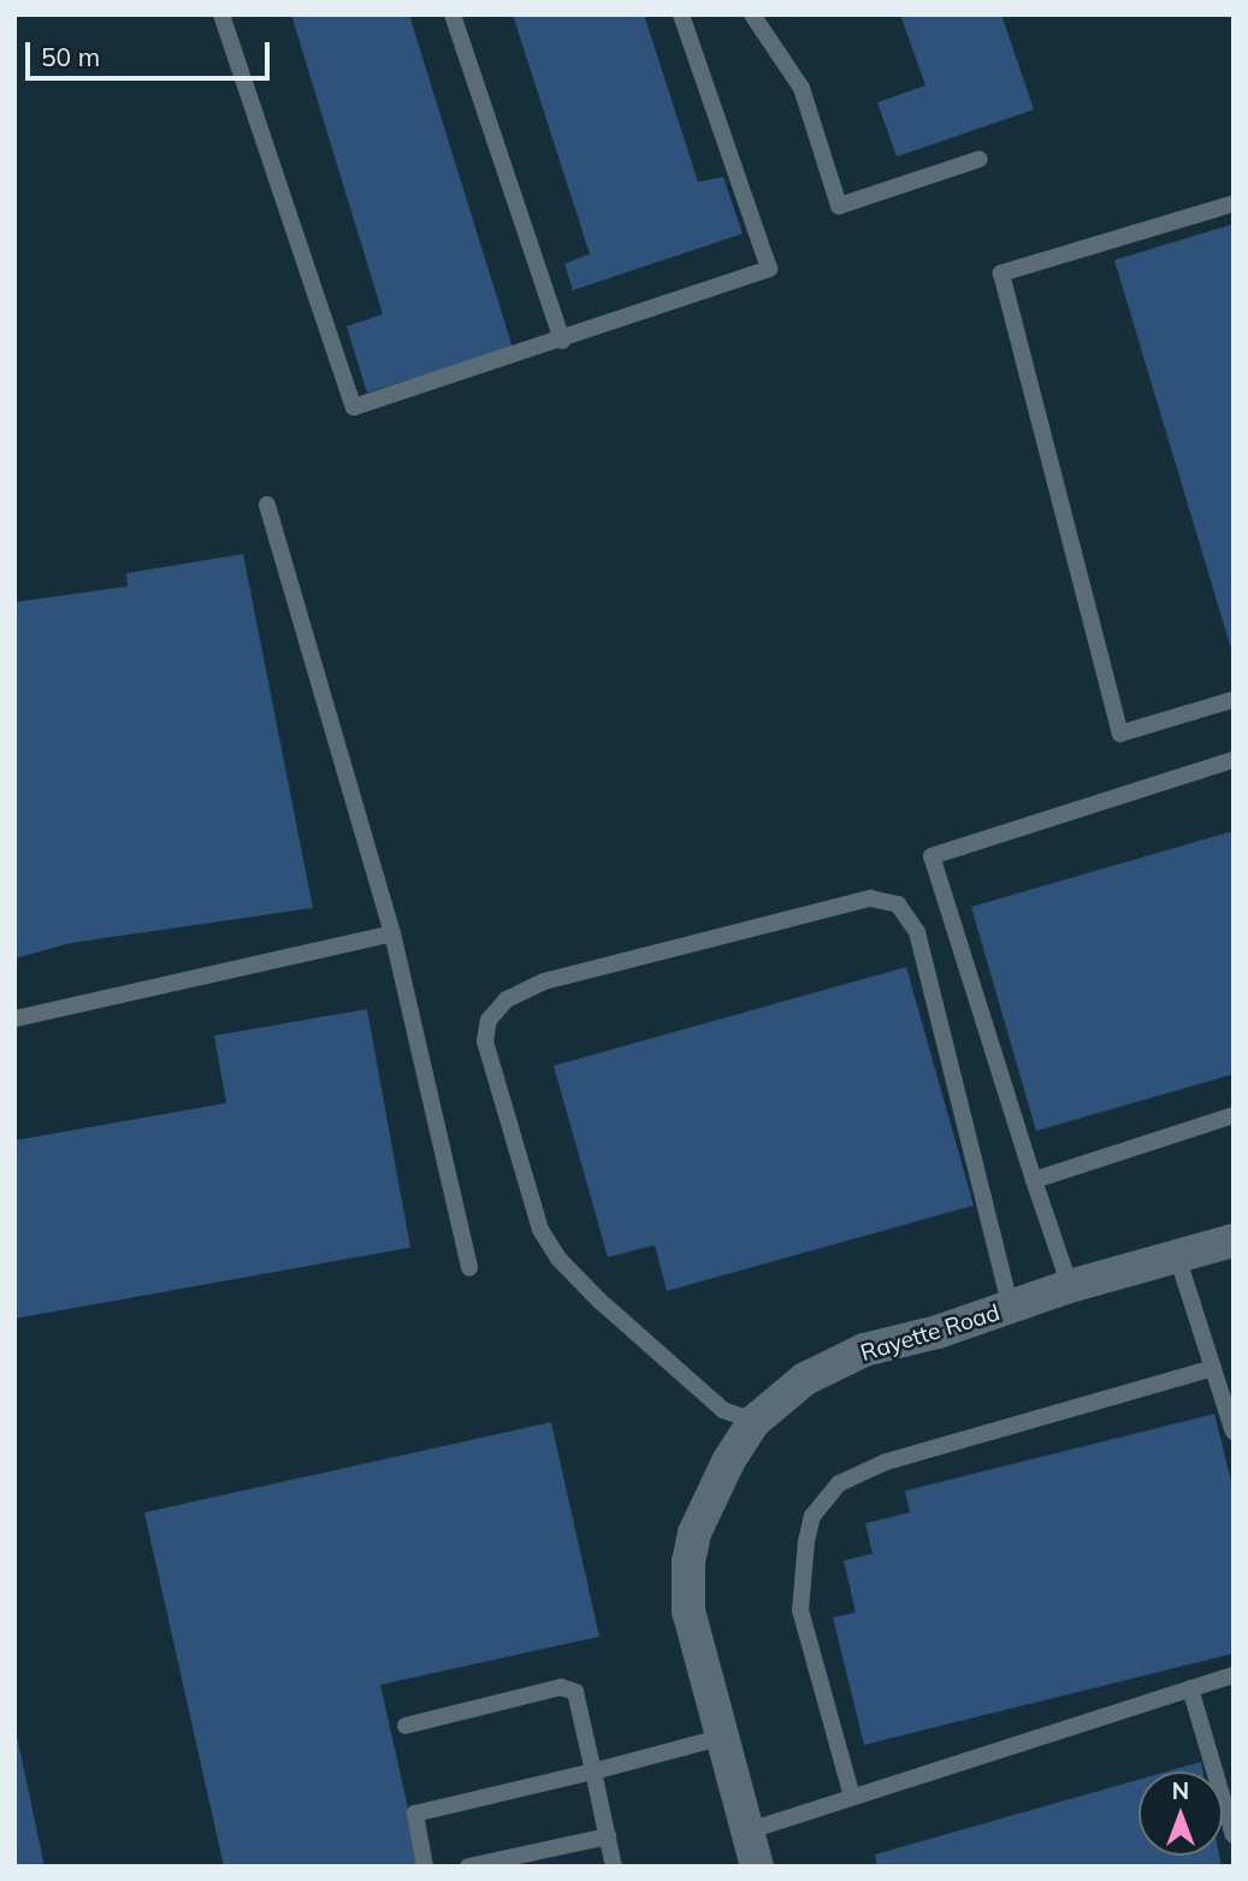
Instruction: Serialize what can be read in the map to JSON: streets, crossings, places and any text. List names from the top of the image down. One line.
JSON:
{"streets":{"street":["Rayette Road"]},"scale_bar":"50 m","north":"top"}
